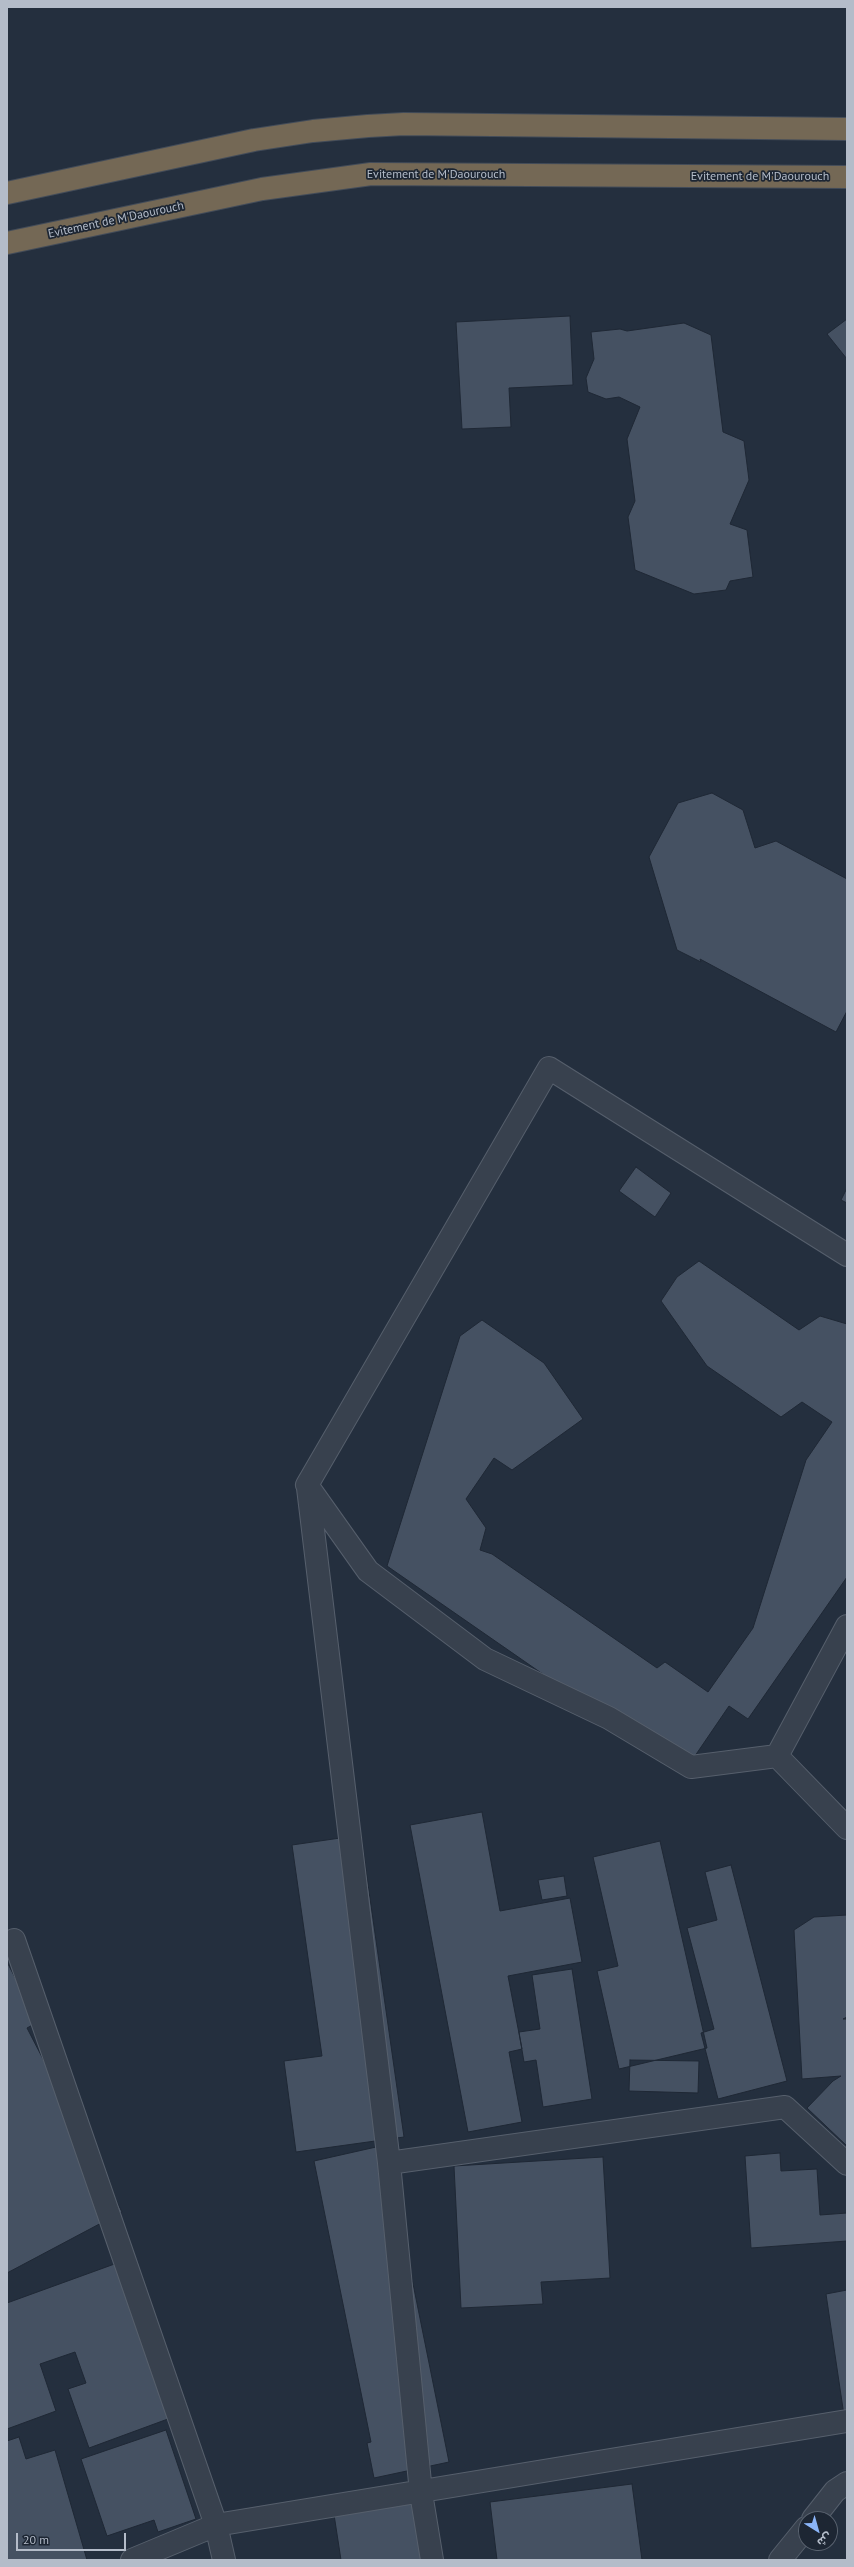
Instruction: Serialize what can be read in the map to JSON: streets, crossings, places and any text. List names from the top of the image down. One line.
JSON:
{"streets":{"highway":["Evitement de M'Daourouch"]},"scale_bar":"20 m","north":"bottom right"}
